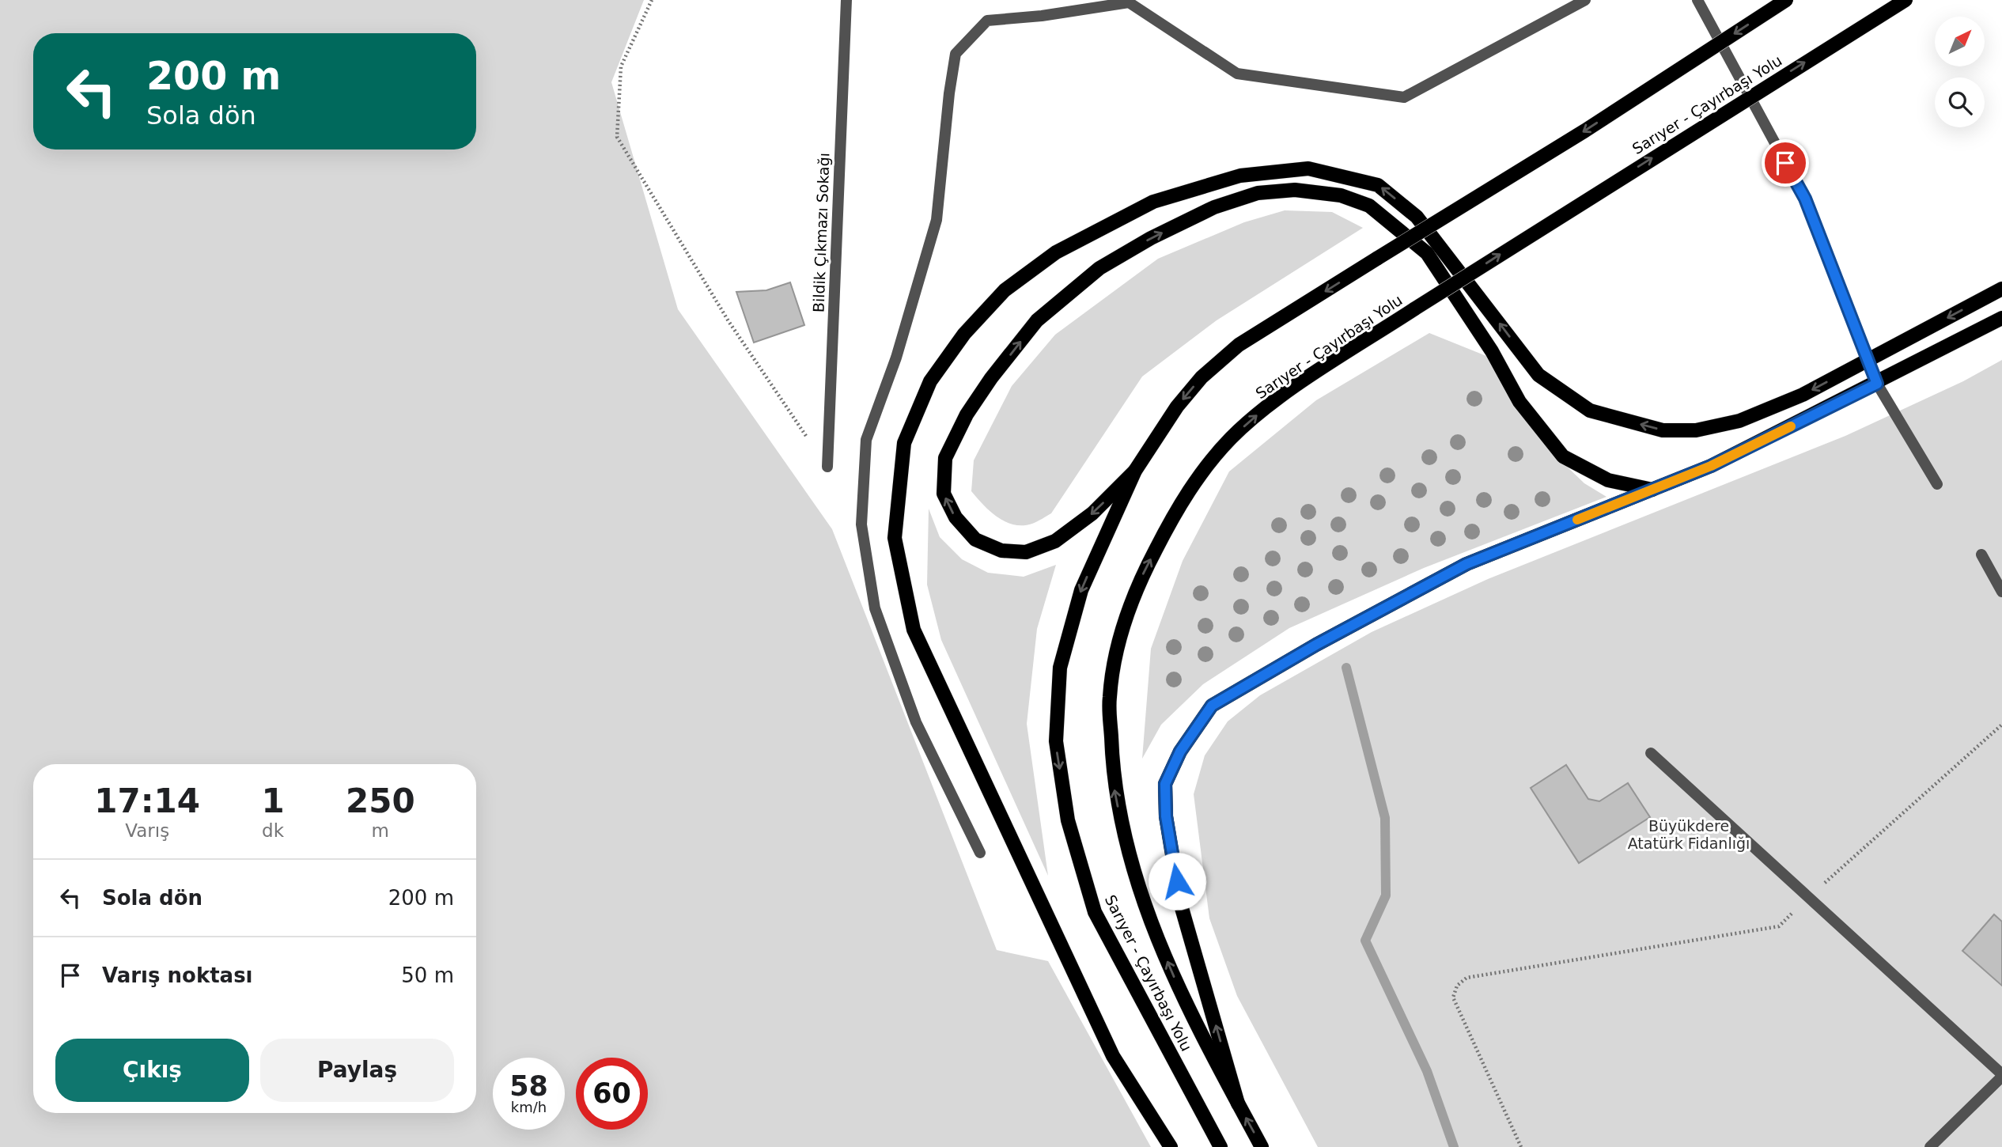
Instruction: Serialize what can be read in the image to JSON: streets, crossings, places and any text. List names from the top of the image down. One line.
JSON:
{"streets":{"main road":["Sarıyer - Çayırbaşı Yolu"],"street":["Bildik Çıkmazı Sokağı"]},"parks":["Büyükdere Atatürk Fidanlığı"],"north":"top right","page":{"turn":["200 m","Sola dön"],"eta":["17:14","Varış","1","dk","250","m"],"list":[{"name":"Sola dön","value":"200 m"},{"name":"Varış noktası","value":"50 m"}],"buttons":["Çıkış","Paylaş"],"speed":"58 km/h","limit":"60"}}
